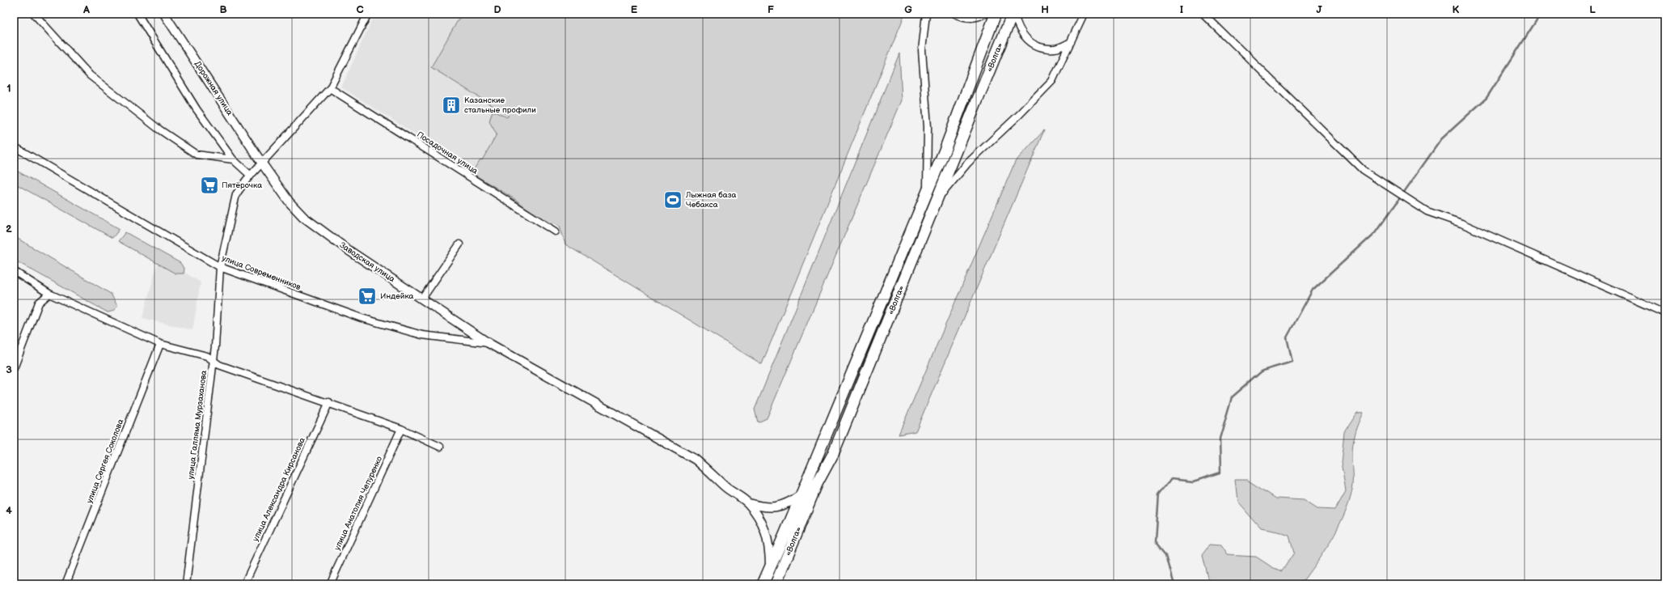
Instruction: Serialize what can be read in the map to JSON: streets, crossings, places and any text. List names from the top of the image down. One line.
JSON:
{"streets":{"highway":["«Волга»"],"street":["Дорожная улица","Посадочная улица","Заводская улица","улица Современников","улица Галляма Мурзаханова","улица Сергея Соколова","улица Александра Кирсанова","улица Анатолия Чепуренко"]},"crossings":[["Дорожная улица","Заводская улица"],["Дорожная улица","улица Галляма Мурзаханова"],["Посадочная улица","улица Галляма Мурзаханова"],["Заводская улица","улица Современников"],["Заводская улица","улица Галляма Мурзаханова"],["улица Современников","улица Галляма Мурзаханова"]],"places":{"building":["Казанские стальные профили"],"supermarket":["Пятёрочка","Индейка"],"sports":["Лыжная база Чебакса"]},"grid":{"columns":["A","B","C","D","E","F","G","H","I","J","K","L"],"rows":["1","2","3","4"]}}
